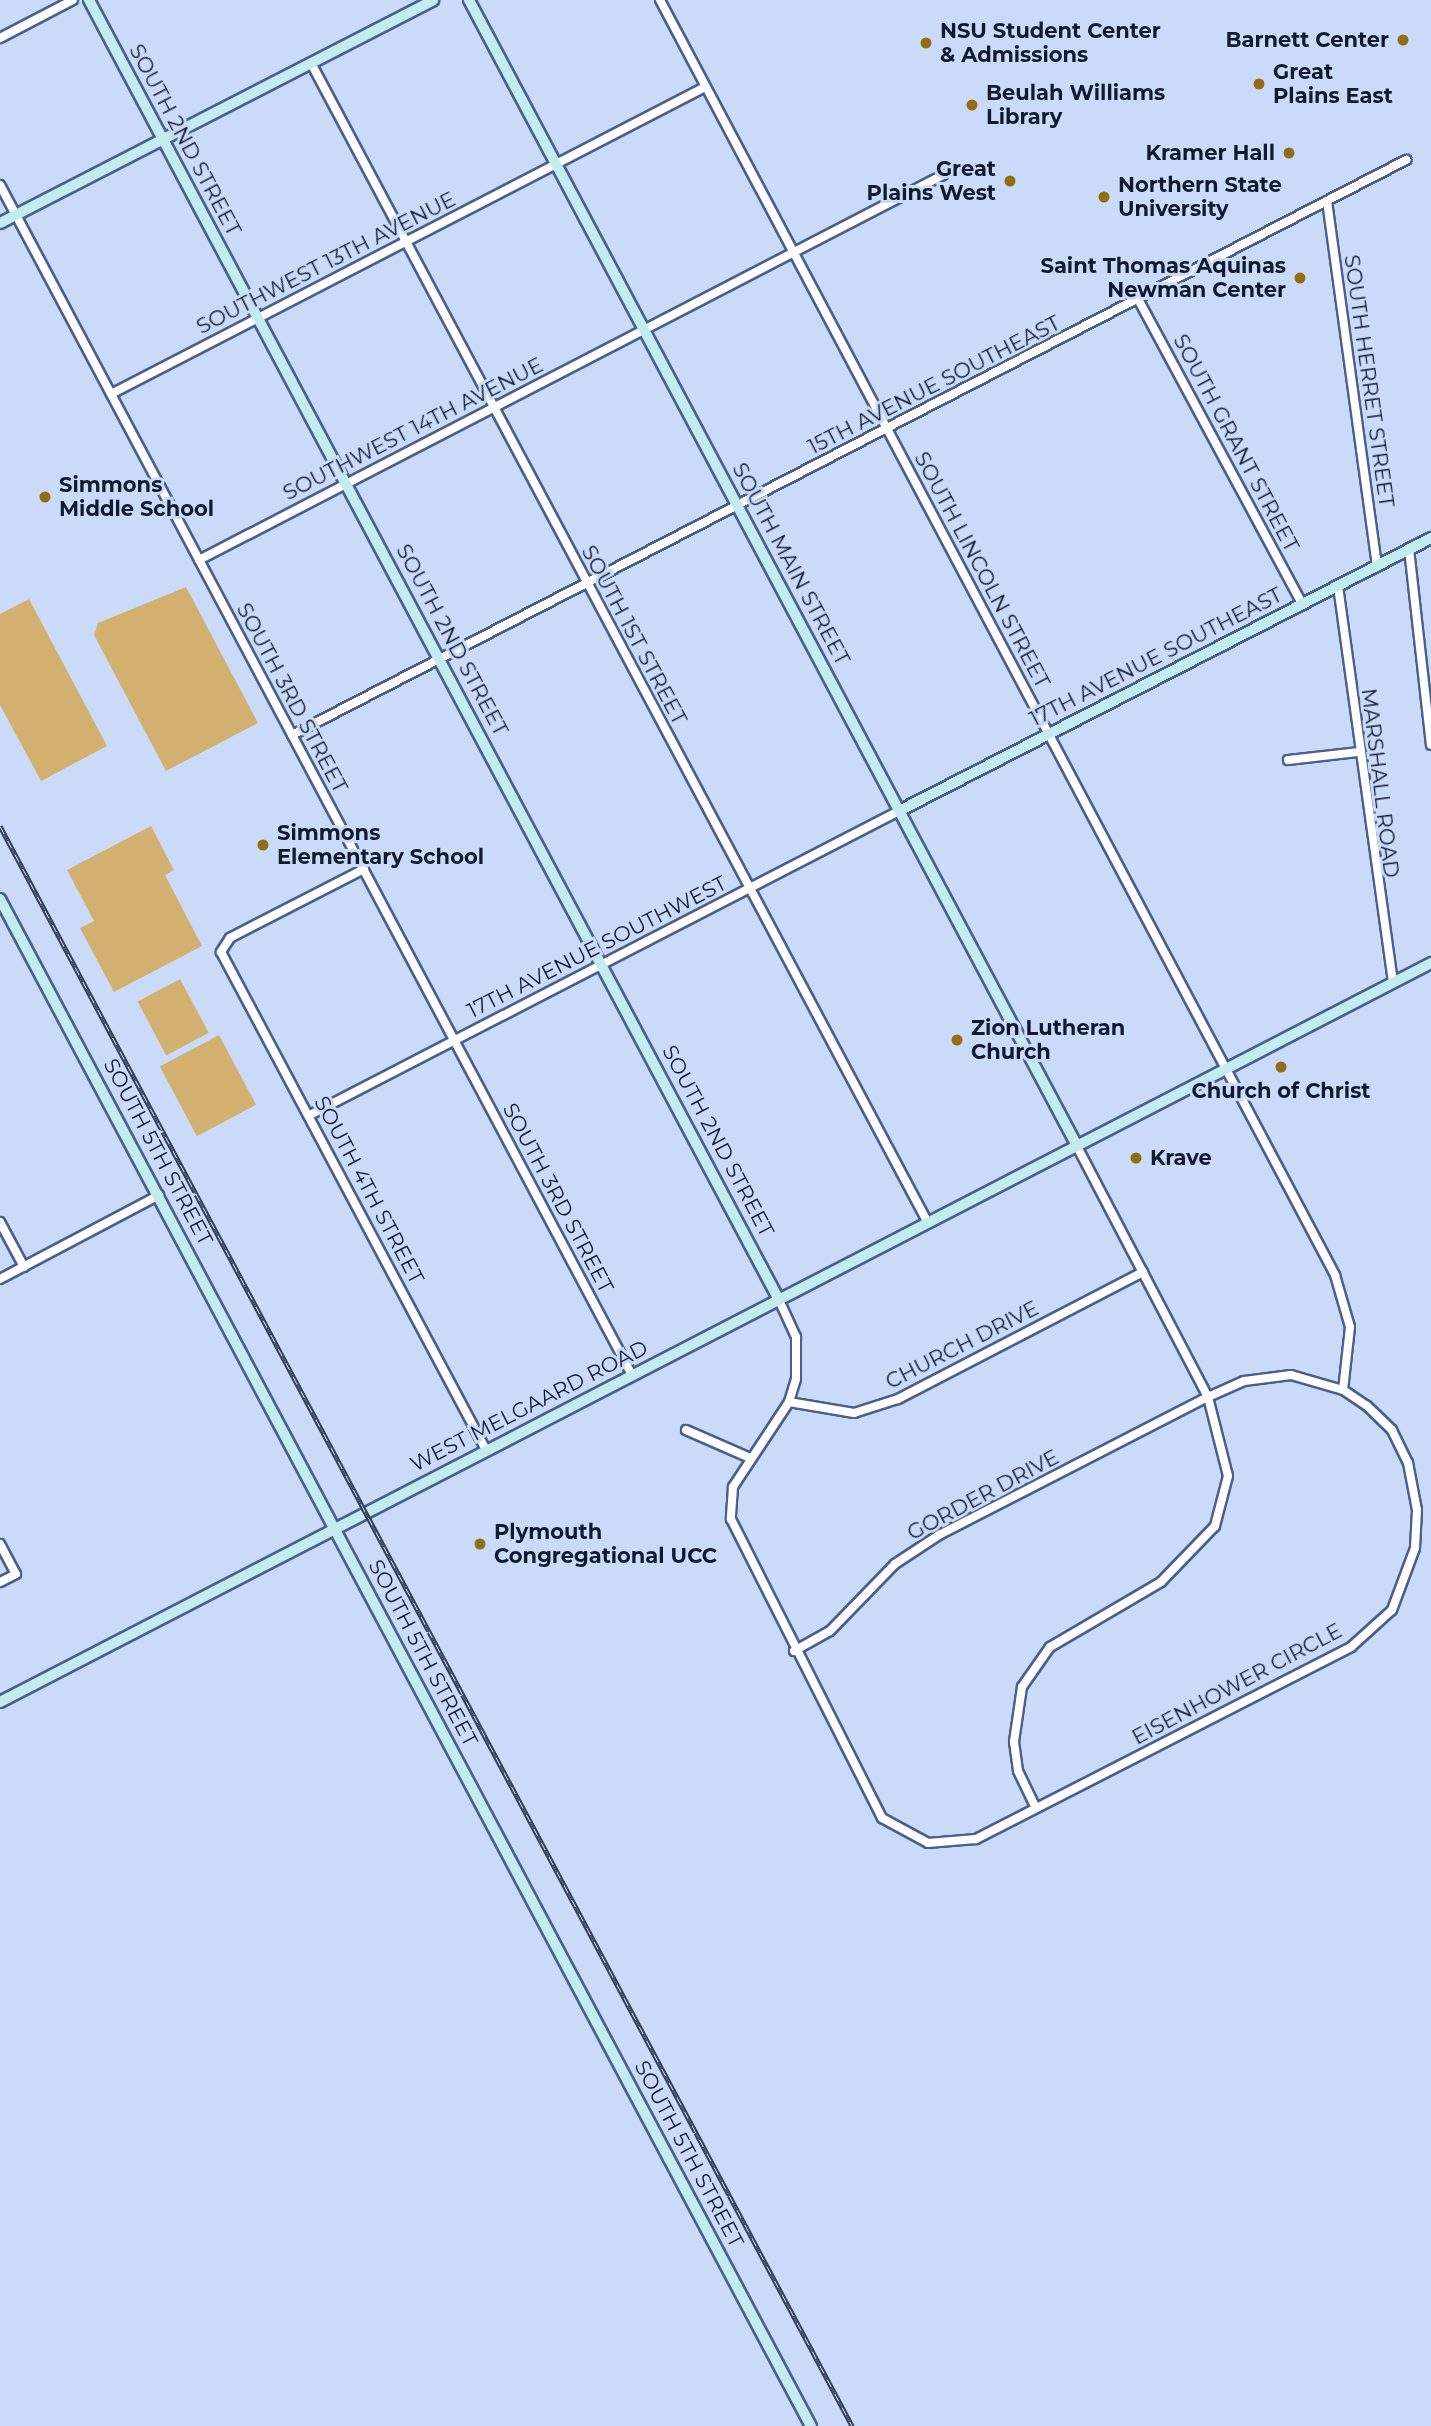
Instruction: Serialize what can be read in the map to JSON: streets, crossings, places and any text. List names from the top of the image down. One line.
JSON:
{"streets":{"street":["SOUTH 2ND STREET","SOUTHWEST 13TH AVENUE","SOUTH HERRET STREET","15TH AVENUE SOUTHEAST","SOUTHWEST 14TH AVENUE","SOUTH GRANT STREET","SOUTH MAIN STREET","SOUTH LINCOLN STREET","SOUTH 1ST STREET","17TH AVENUE SOUTHEAST","SOUTH 3RD STREET","MARSHALL ROAD","17TH AVENUE SOUTHWEST","SOUTH 5TH STREET","SOUTH 4TH STREET","CHURCH DRIVE","WEST MELGAARD ROAD","GORDER DRIVE","EISENHOWER CIRCLE"]},"crossings":[["SOUTH 2ND STREET","SOUTHWEST 13TH AVENUE"],["SOUTH 2ND STREET","15TH AVENUE SOUTHEAST"],["SOUTH 2ND STREET","SOUTHWEST 14TH AVENUE"],["SOUTH 2ND STREET","17TH AVENUE SOUTHWEST"],["SOUTH 2ND STREET","WEST MELGAARD ROAD"],["SOUTH 2ND STREET","EISENHOWER CIRCLE"],["SOUTHWEST 13TH AVENUE","SOUTH MAIN STREET"],["SOUTHWEST 13TH AVENUE","SOUTH LINCOLN STREET"],["SOUTHWEST 13TH AVENUE","SOUTH 1ST STREET"],["SOUTHWEST 13TH AVENUE","SOUTH 3RD STREET"],["SOUTH HERRET STREET","15TH AVENUE SOUTHEAST"],["SOUTH HERRET STREET","17TH AVENUE SOUTHEAST"],["15TH AVENUE SOUTHEAST","SOUTH GRANT STREET"],["15TH AVENUE SOUTHEAST","SOUTH MAIN STREET"],["15TH AVENUE SOUTHEAST","SOUTH LINCOLN STREET"],["15TH AVENUE SOUTHEAST","SOUTH 1ST STREET"],["15TH AVENUE SOUTHEAST","SOUTH 3RD STREET"],["SOUTHWEST 14TH AVENUE","SOUTH MAIN STREET"],["SOUTHWEST 14TH AVENUE","SOUTH LINCOLN STREET"],["SOUTHWEST 14TH AVENUE","SOUTH 1ST STREET"],["SOUTHWEST 14TH AVENUE","SOUTH 3RD STREET"],["SOUTH GRANT STREET","17TH AVENUE SOUTHEAST"],["SOUTH MAIN STREET","17TH AVENUE SOUTHEAST"],["SOUTH MAIN STREET","17TH AVENUE SOUTHWEST"],["SOUTH MAIN STREET","WEST MELGAARD ROAD"],["SOUTH LINCOLN STREET","17TH AVENUE SOUTHEAST"],["SOUTH LINCOLN STREET","WEST MELGAARD ROAD"],["SOUTH LINCOLN STREET","EISENHOWER CIRCLE"],["SOUTH 1ST STREET","17TH AVENUE SOUTHWEST"],["SOUTH 1ST STREET","WEST MELGAARD ROAD"],["17TH AVENUE SOUTHEAST","MARSHALL ROAD"],["17TH AVENUE SOUTHEAST","17TH AVENUE SOUTHWEST"],["SOUTH 3RD STREET","17TH AVENUE SOUTHWEST"],["SOUTH 3RD STREET","SOUTH 4TH STREET"],["SOUTH 3RD STREET","WEST MELGAARD ROAD"],["MARSHALL ROAD","WEST MELGAARD ROAD"],["17TH AVENUE SOUTHWEST","SOUTH 4TH STREET"],["SOUTH 5TH STREET","WEST MELGAARD ROAD"],["SOUTH 4TH STREET","WEST MELGAARD ROAD"],["CHURCH DRIVE","EISENHOWER CIRCLE"],["WEST MELGAARD ROAD","EISENHOWER CIRCLE"],["GORDER DRIVE","EISENHOWER CIRCLE"]],"places":["Barnett Center","NSU Student Center & Admissions","Great Plains East","Beulah Williams Library","Kramer Hall","Great Plains West","Northern State University","Saint Thomas Aquinas Newman Center","Simmons Middle School","Simmons Elementary School","Zion Lutheran Church","Church of Christ","Krave","Plymouth Congregational UCC"]}
